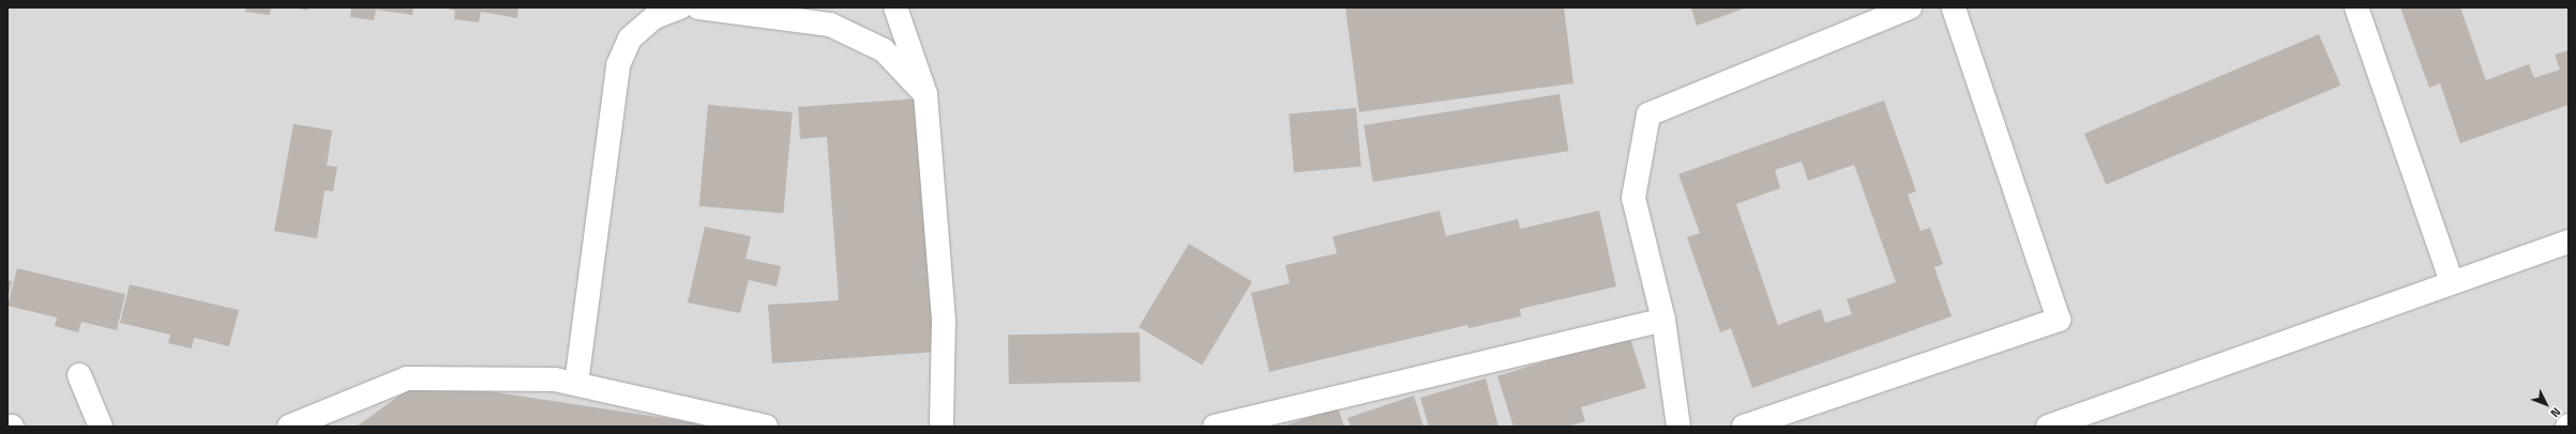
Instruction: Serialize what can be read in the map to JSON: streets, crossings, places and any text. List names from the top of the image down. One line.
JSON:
{"north":"bottom right"}
